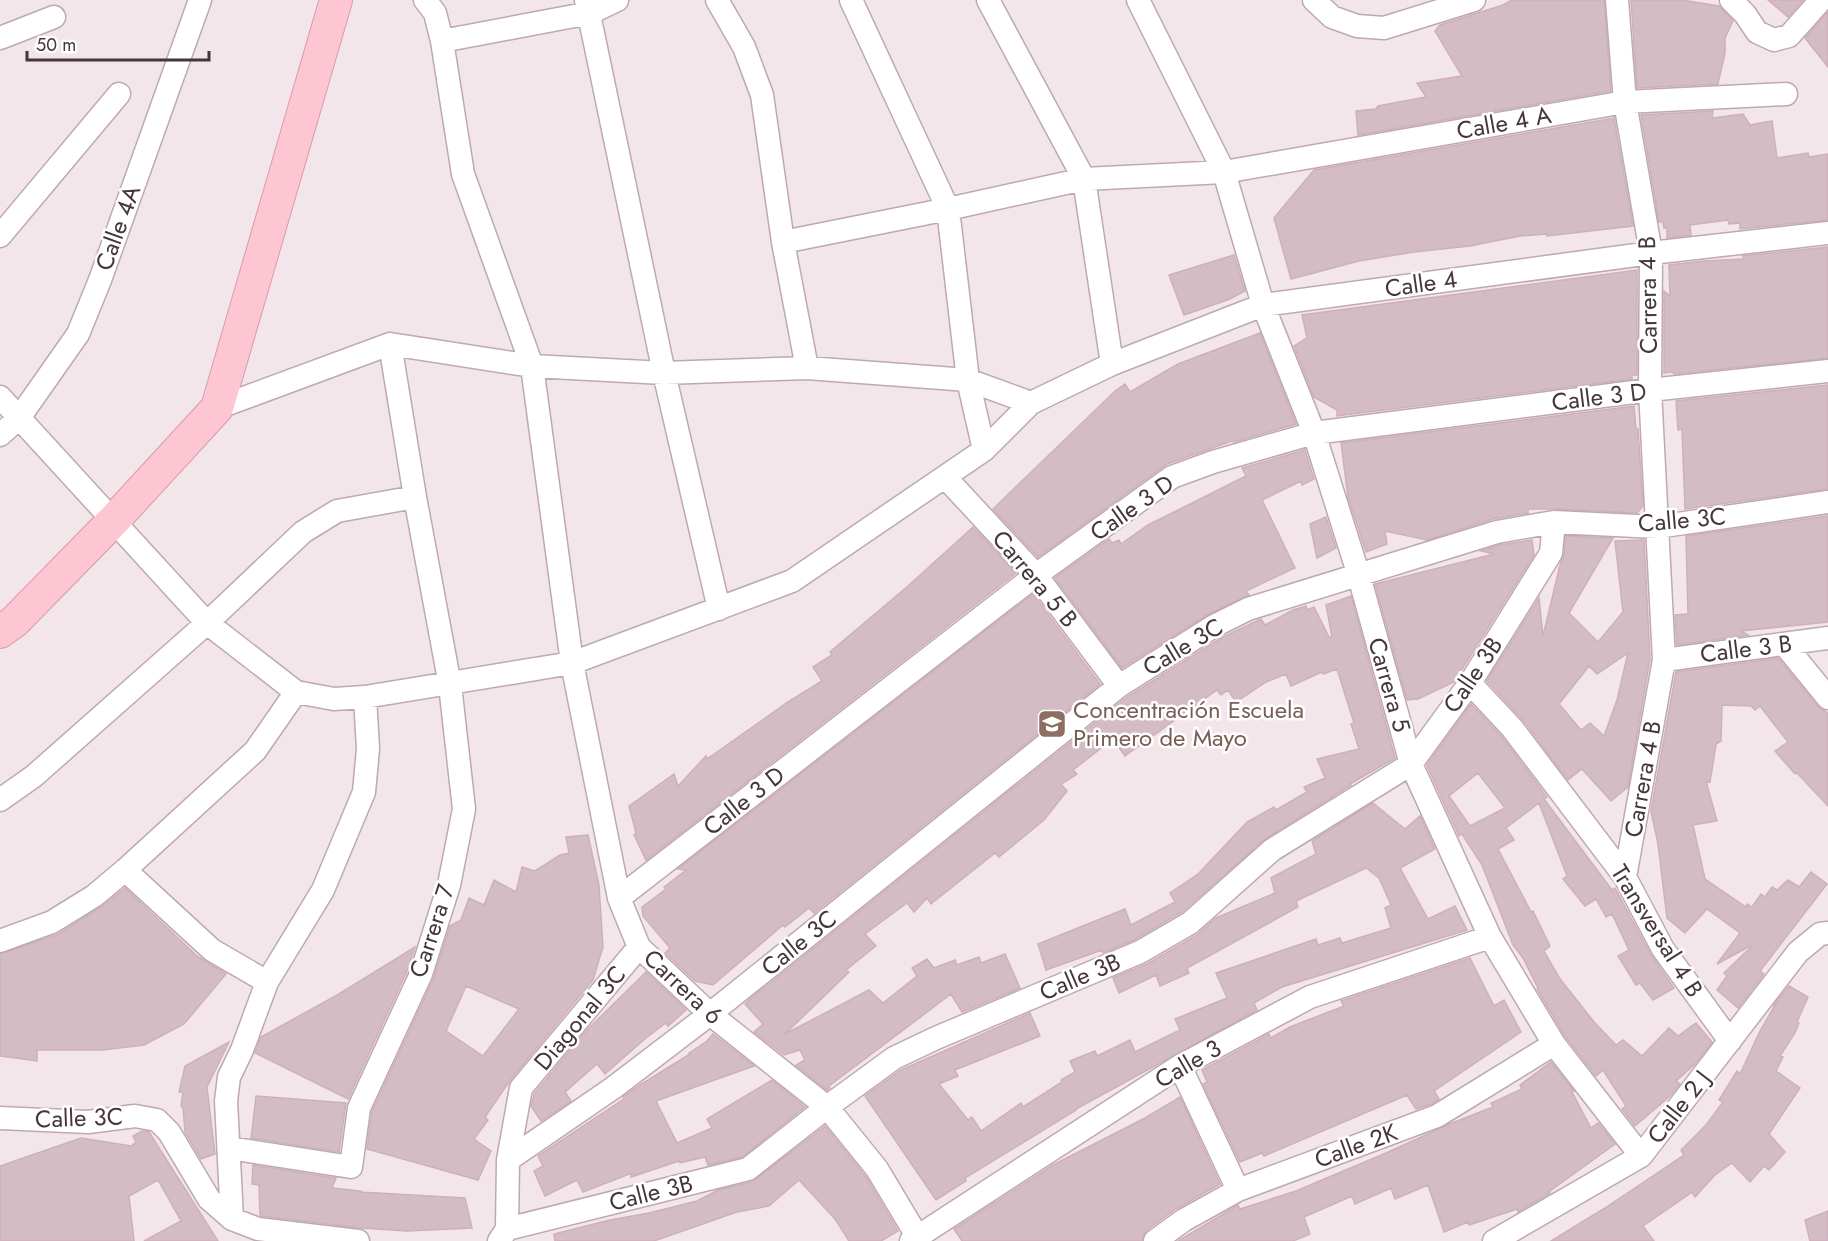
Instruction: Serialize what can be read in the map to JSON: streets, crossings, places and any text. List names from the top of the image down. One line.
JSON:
{"streets":{"street":["Calle 4 A","Calle 4A","Calle 4","Carrera 4 B","Calle 3 D","Calle 3C","Carrera 5 B","Calle 3 B","Calle 3B","Carrera 5","Carrera 7","Transversal 4 B","Carrera 6","Diagonal 3C","Calle 3","Calle 2 J","Calle 2K"]},"crossings":[["Calle 4 A","Carrera 4 B"],["Calle 4 A","Carrera 5"],["Calle 4","Carrera 4 B"],["Calle 4","Carrera 5 B"],["Calle 4","Carrera 5"],["Calle 4","Carrera 7"],["Calle 4","Carrera 6"],["Carrera 4 B","Calle 3 D"],["Carrera 4 B","Calle 3C"],["Carrera 4 B","Calle 3 B"],["Carrera 4 B","Transversal 4 B"],["Calle 3 D","Carrera 5 B"],["Calle 3 D","Carrera 5"],["Calle 3 D","Carrera 6"],["Calle 3C","Carrera 5 B"],["Calle 3C","Calle 3B"],["Calle 3C","Carrera 5"],["Calle 3C","Carrera 6"],["Calle 3C","Diagonal 3C"],["Calle 3B","Carrera 5"],["Calle 3B","Transversal 4 B"],["Calle 3B","Carrera 6"],["Carrera 5","Calle 3"],["Carrera 5","Calle 2 J"],["Carrera 5","Calle 2K"],["Transversal 4 B","Calle 2 J"],["Carrera 6","Diagonal 3C"],["Carrera 6","Calle 3"]],"places":{"school or university":["Concentración Escuela Primero de Mayo"]},"scale_bar":"50 m"}
